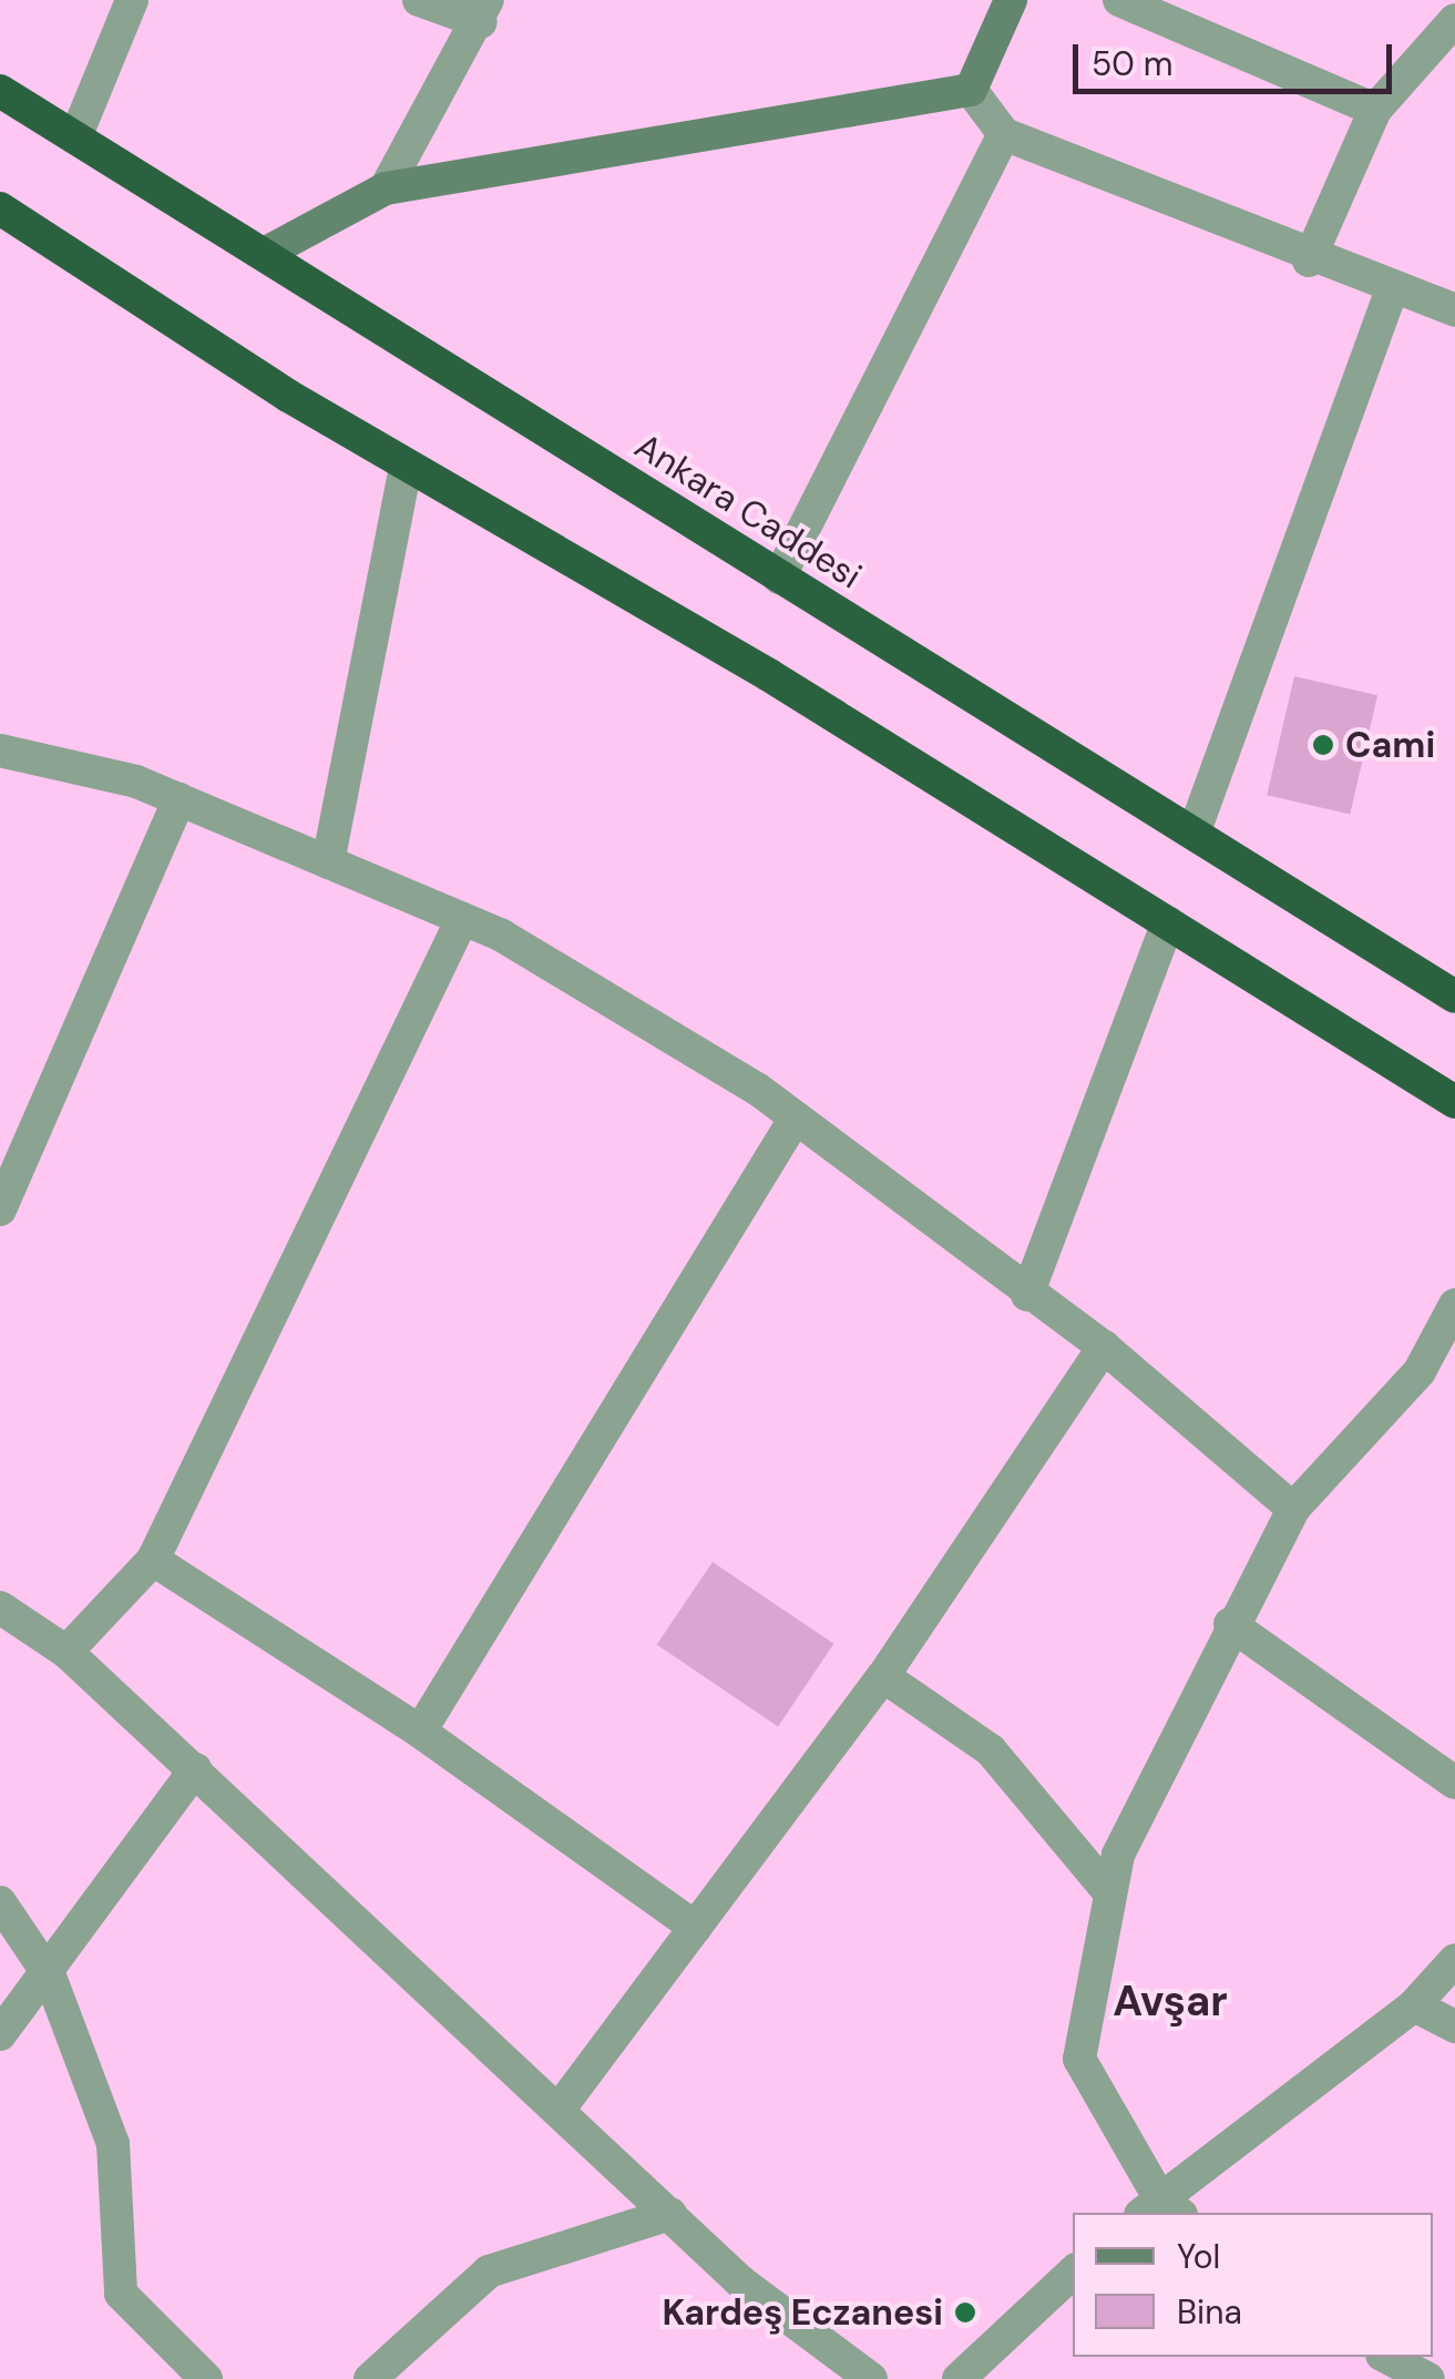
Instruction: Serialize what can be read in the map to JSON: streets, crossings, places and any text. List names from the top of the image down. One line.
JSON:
{"streets":{"highway":["Ankara Caddesi"]},"districts":["Avşar"],"places":["Cami","Kardeş Eczanesi"],"legend":["Yol","Bina"],"scale_bar":"50 m"}
